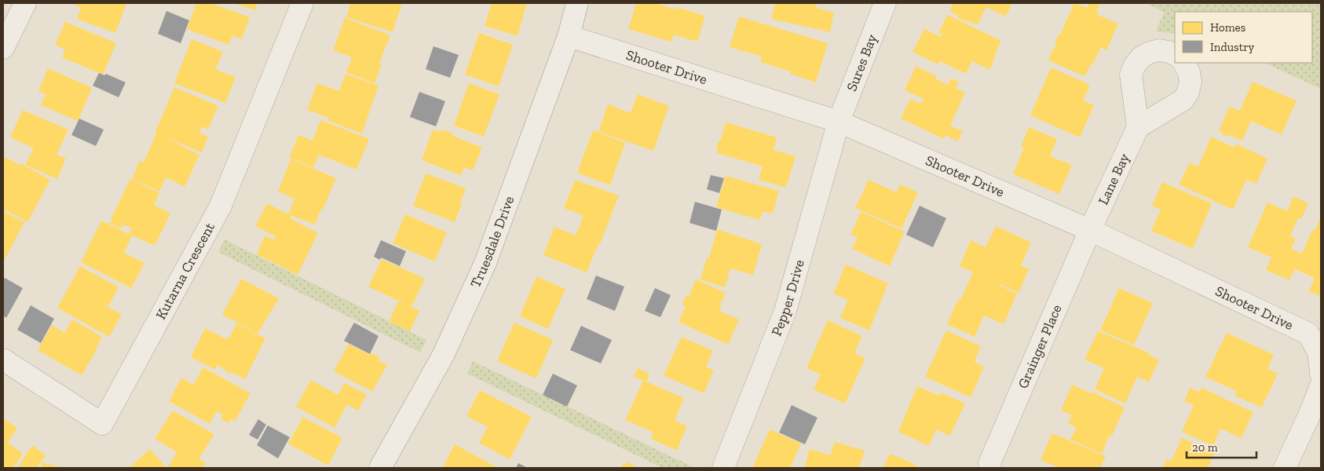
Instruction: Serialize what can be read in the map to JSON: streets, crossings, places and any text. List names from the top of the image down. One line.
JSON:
{"streets":{"street":["Sures Bay","Shooter Drive","Lane Bay","Truesdale Drive","Kutarna Crescent","Pepper Drive","Grainger Place"]},"crossings":[["Sures Bay","Shooter Drive"],["Sures Bay","Pepper Drive"],["Shooter Drive","Lane Bay"],["Shooter Drive","Truesdale Drive"],["Shooter Drive","Pepper Drive"],["Shooter Drive","Grainger Place"],["Lane Bay","Grainger Place"]],"legend":["Homes","Industry"],"scale_bar":"20 m"}
